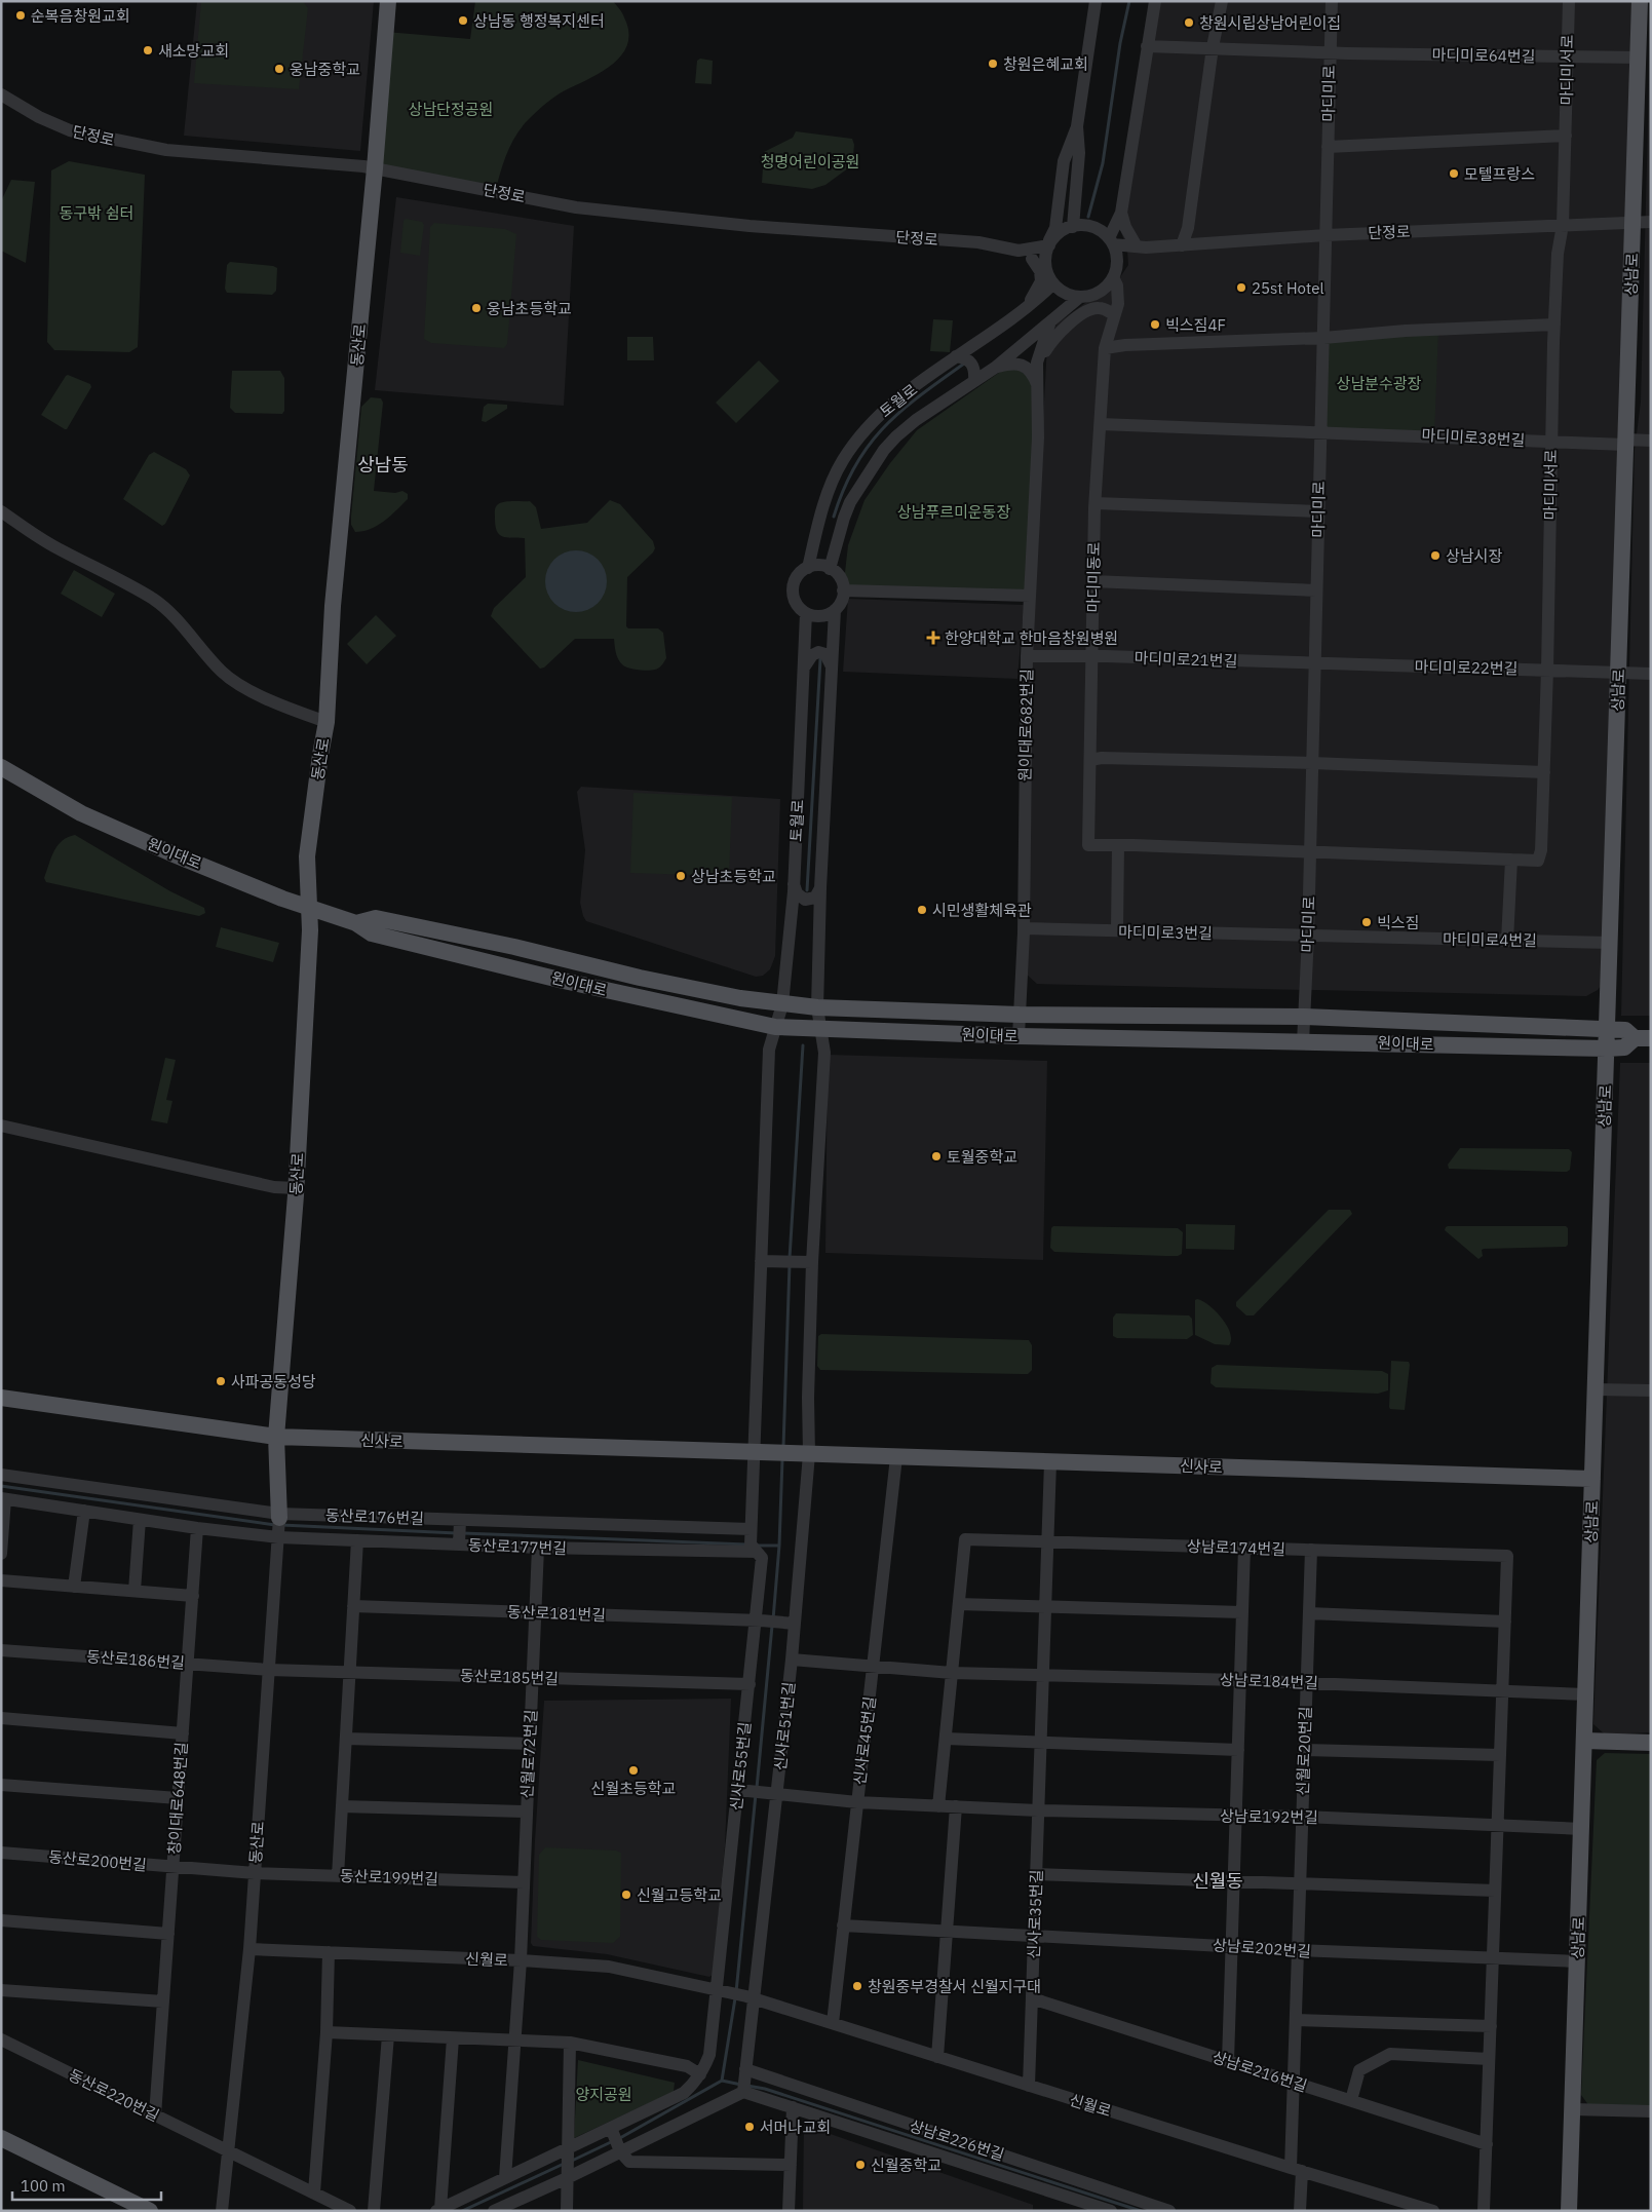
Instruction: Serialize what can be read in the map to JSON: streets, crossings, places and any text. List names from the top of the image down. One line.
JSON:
{"streets":{"main road":["상남로","동산로","원이대로","신사로"],"street":["마디미로64번길","마디미서로","마디미로","단정로","토월로","마디미로38번길","마디미동로","마디미로21번길","마디미로22번길","원이대로682번길","마디미로3번길","마디미로4번길","동산로176번길","동산로177번길","상남로174번길","동산로181번길","동산로186번길","동산로185번길","상남로184번길","신사로51번길","신사로45번길","신월로20번길","신월로72번길","신사로55번길","창이대로648번길","상남로192번길","동산로200번길","동산로199번길","신사로35번길","상남로202번길","신월로","상남로216번길","동산로220번길","상남로226번길"]},"crossings":[["마디미로64번길","마디미서로"],["마디미로64번길","마디미로"],["마디미로64번길","상남로"],["마디미서로","단정로"],["마디미서로","마디미로38번길"],["마디미서로","마디미로22번길"],["마디미로","단정로"],["마디미로","마디미로38번길"],["마디미로","마디미로21번길"],["마디미로","마디미로22번길"],["마디미로","원이대로"],["마디미로","마디미로3번길"],["마디미로","마디미로4번길"],["단정로","상남로"],["단정로","동산로"],["단정로","토월로"],["단정로","마디미동로"],["상남로","마디미로38번길"],["상남로","마디미로22번길"],["상남로","원이대로"],["상남로","마디미로4번길"],["상남로","신사로"],["상남로","상남로184번길"],["상남로","상남로192번길"],["상남로","상남로202번길"],["동산로","원이대로"],["동산로","신사로"],["동산로","동산로176번길"],["동산로","동산로177번길"],["동산로","동산로186번길"],["동산로","동산로185번길"],["동산로","동산로200번길"],["동산로","동산로199번길"],["동산로","신월로"],["동산로","동산로220번길"],["토월로","마디미동로"],["토월로","원이대로"],["토월로","신사로51번길"],["토월로","신사로55번길"],["마디미로38번길","마디미동로"],["마디미동로","마디미로21번길"],["마디미로21번길","마디미로22번길"],["마디미로21번길","원이대로682번길"],["원이대로682번길","원이대로"],["원이대로682번길","마디미로3번길"],["마디미로3번길","마디미로4번길"],["신사로","신사로51번길"],["신사로","신사로45번길"],["신사로","신사로55번길"],["신사로","신사로35번길"],["동산로176번길","동산로177번길"],["동산로176번길","신사로55번길"],["동산로177번길","신월로72번길"],["동산로177번길","신사로55번길"],["상남로174번길","신월로20번길"],["상남로174번길","신사로35번길"],["동산로181번길","신사로51번길"],["동산로181번길","신월로72번길"],["동산로181번길","신사로55번길"],["동산로186번길","동산로185번길"],["동산로186번길","창이대로648번길"],["동산로185번길","신월로72번길"],["동산로185번길","신사로55번길"],["상남로184번길","신사로51번길"],["상남로184번길","신사로45번길"],["상남로184번길","신월로20번길"],["상남로184번길","신사로35번길"],["신사로51번길","상남로192번길"],["신사로51번길","신월로"],["신사로51번길","상남로226번길"],["신사로45번길","상남로192번길"],["신사로45번길","상남로202번길"],["신사로45번길","신월로"],["신월로20번길","상남로192번길"],["신월로20번길","상남로202번길"],["신월로20번길","신월로"],["신월로20번길","상남로216번길"],["신월로72번길","동산로199번길"],["신월로72번길","신월로"],["신사로55번길","상남로192번길"],["신사로55번길","신월로"],["창이대로648번길","동산로200번길"],["창이대로648번길","동산로220번길"],["상남로192번길","신사로35번길"],["동산로200번길","동산로199번길"],["신사로35번길","상남로202번길"],["신사로35번길","신월로"],["신사로35번길","상남로216번길"]],"districts":["상남동","신월동"],"parks":["상남단정공원","청명어린이공원","동구밖 쉼터","상남분수광장","상남푸르미운동장","양지공원"],"places":{"other":["순복음창원교회","상남동 행정복지센터","창원시립상남어린이집","새소망교회","창원은혜교회","웅남중학교","모텔프랑스","25st Hotel","웅남초등학교","빅스짐4F","상남시장","상남초등학교","시민생활체육관","빅스짐","토월중학교","사파공동성당","신월초등학교","신월고등학교","창원중부경찰서 신월지구대","서머나교회","신월중학교"],"health":["한양대학교 한마음창원병원"]},"scale_bar":"100 m"}
